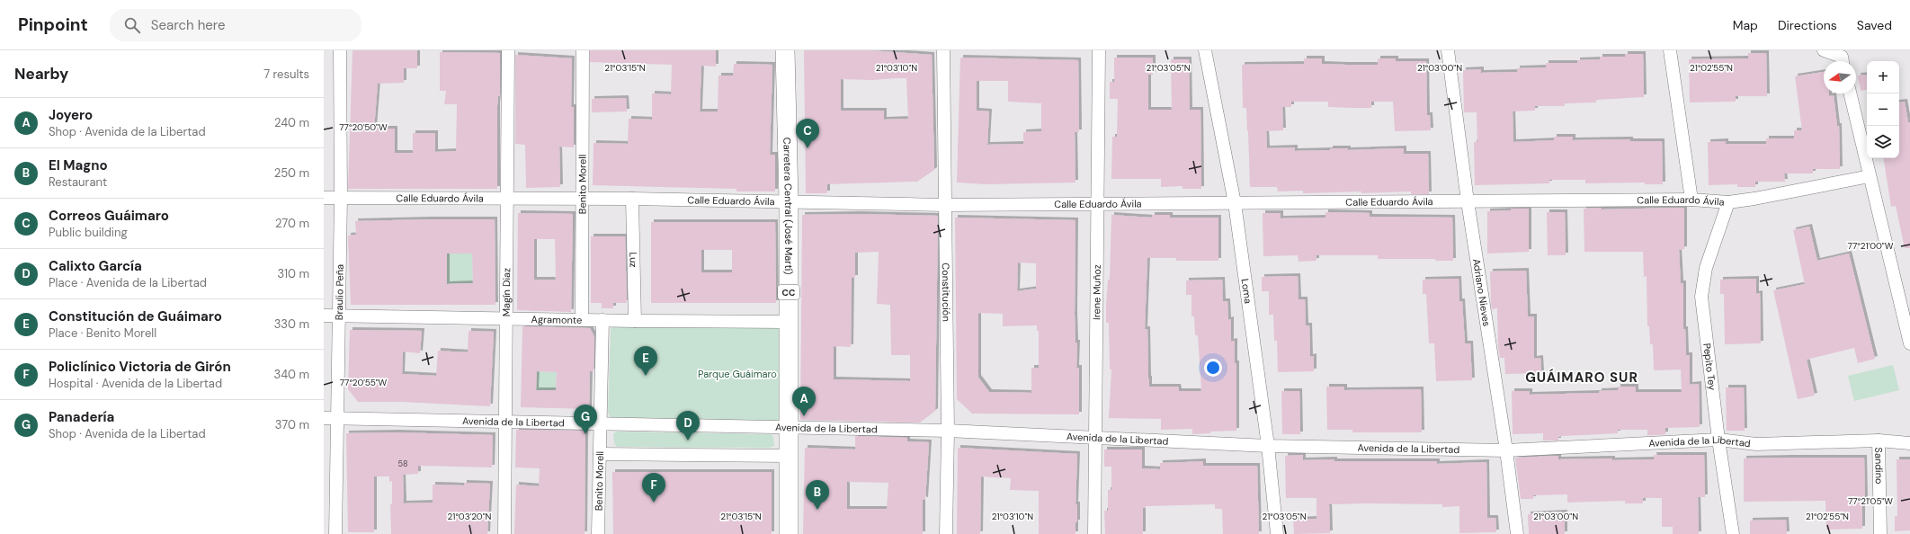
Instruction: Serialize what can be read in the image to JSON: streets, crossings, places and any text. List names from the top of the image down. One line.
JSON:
{"streets":{"highway":["Carretera Central (José Martí)","CC"],"street":["Benito Morell","Calle Eduardo Ávila","Luz","Loma","Braulio Peña","Magín Diaz","Constitución","Irene Muñoz","Adriano Nieves","Agramonte","Pepito Tey","Avenida de la Libertad","Sandino"]},"crossings":[["Benito Morell","Calle Eduardo Ávila"],["Benito Morell","Agramonte"],["Benito Morell","Avenida de la Libertad"],["Calle Eduardo Ávila","Carretera Central (José Martí)"],["Calle Eduardo Ávila","Luz"],["Calle Eduardo Ávila","Loma"],["Calle Eduardo Ávila","Braulio Peña"],["Calle Eduardo Ávila","Magín Diaz"],["Calle Eduardo Ávila","Constitución"],["Calle Eduardo Ávila","Irene Muñoz"],["Calle Eduardo Ávila","Adriano Nieves"],["Calle Eduardo Ávila","Pepito Tey"],["Carretera Central (José Martí)","Agramonte"],["Carretera Central (José Martí)","Avenida de la Libertad"],["Luz","Agramonte"],["Loma","Avenida de la Libertad"],["Braulio Peña","Agramonte"],["Braulio Peña","Avenida de la Libertad"],["Magín Diaz","Agramonte"],["Magín Diaz","Avenida de la Libertad"],["Constitución","Avenida de la Libertad"],["Irene Muñoz","Avenida de la Libertad"],["Adriano Nieves","Avenida de la Libertad"],["Pepito Tey","Avenida de la Libertad"],["Avenida de la Libertad","Sandino"]],"districts":["GUÁIMARO SUR"],"parks":["Parque Guáimaro"],"house_numbers":["58"],"north":"left","page":{"header":"Pinpoint","search":"Search here","nav":["Map","Directions","Saved"],"heading":["Nearby","7 results"],"map_buttons":["+","−"],"list":[{"mark":"A","name":"Joyero","note":"Shop · Avenida de la Libertad","value":"240 m"},{"mark":"B","name":"El Magno","note":"Restaurant","value":"250 m"},{"mark":"C","name":"Correos Guáimaro","note":"Public building","value":"270 m"},{"mark":"D","name":"Calixto García","note":"Place · Avenida de la Libertad","value":"310 m"},{"mark":"E","name":"Constitución de Guáimaro","note":"Place · Benito Morell","value":"330 m"},{"mark":"F","name":"Policlínico Victoria de Girón","note":"Hospital · Avenida de la Libertad","value":"340 m"},{"mark":"G","name":"Panadería","note":"Shop · Avenida de la Libertad","value":"370 m"}],"pins":["C","E","A","G","D","F","B"]},"coordinates":["21°03'05\"N","21°03'15\"N","21°03'10\"N","21°03'00\"N","21°02'55\"N","77°20'50\"W","77°21'00\"W","77°20'55\"W","77°21'05\"W","21°03'20\"N"]}
